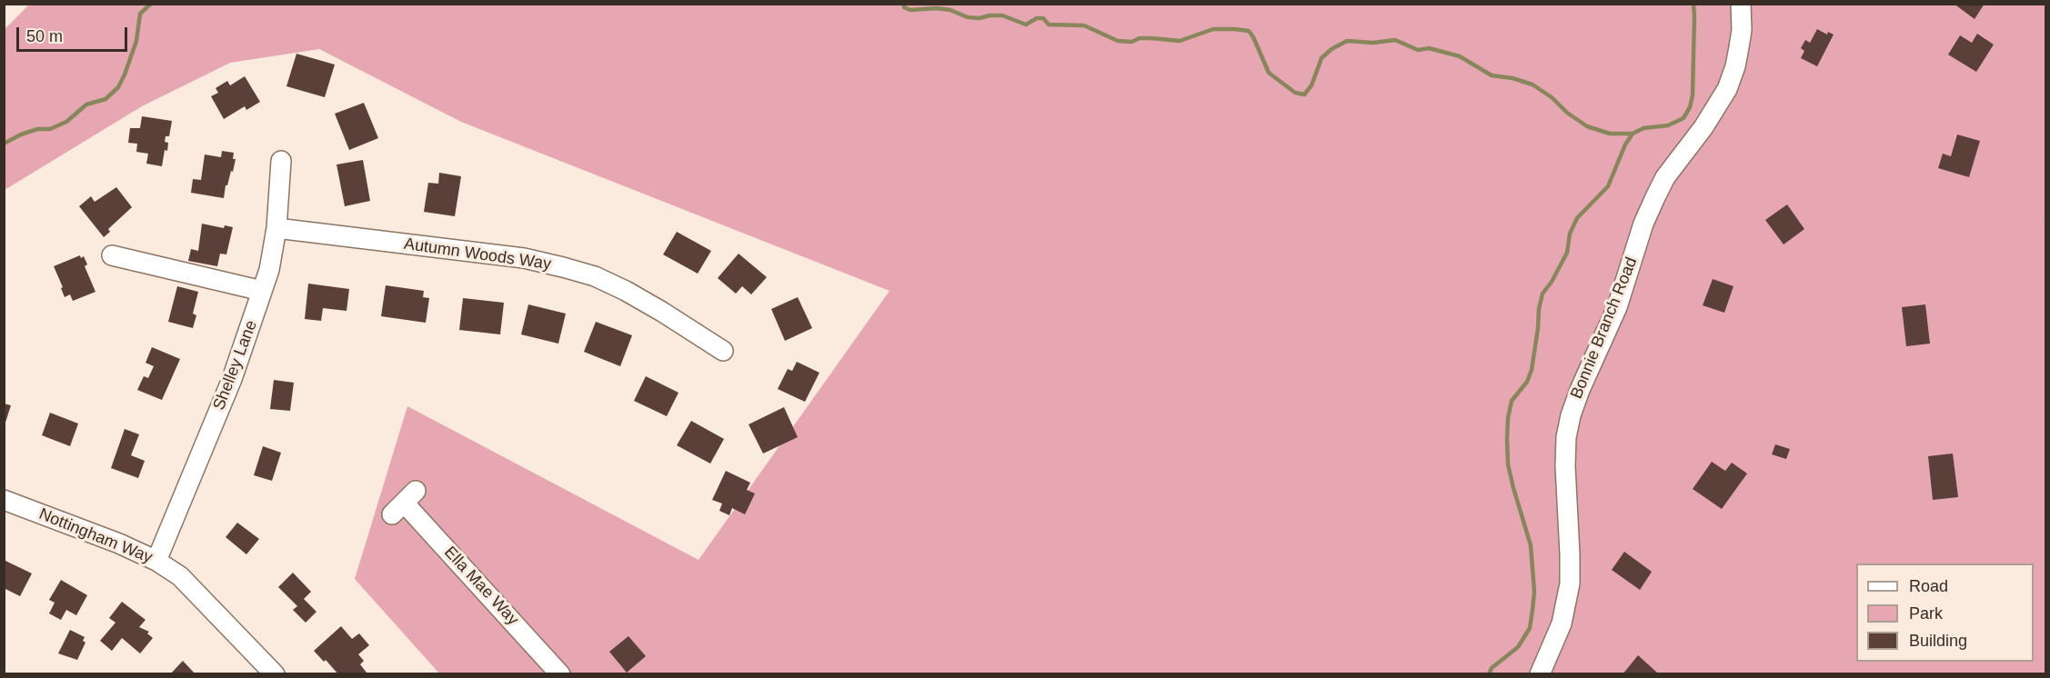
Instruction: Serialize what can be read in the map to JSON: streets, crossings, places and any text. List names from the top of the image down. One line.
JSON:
{"streets":{"street":["Autumn Woods Way","Bonnie Branch Road","Shelley Lane","Nottingham Way","Ella Mae Way"]},"crossings":[["Autumn Woods Way","Shelley Lane"],["Shelley Lane","Nottingham Way"]],"legend":["Road","Park","Building"],"scale_bar":"50 m"}
